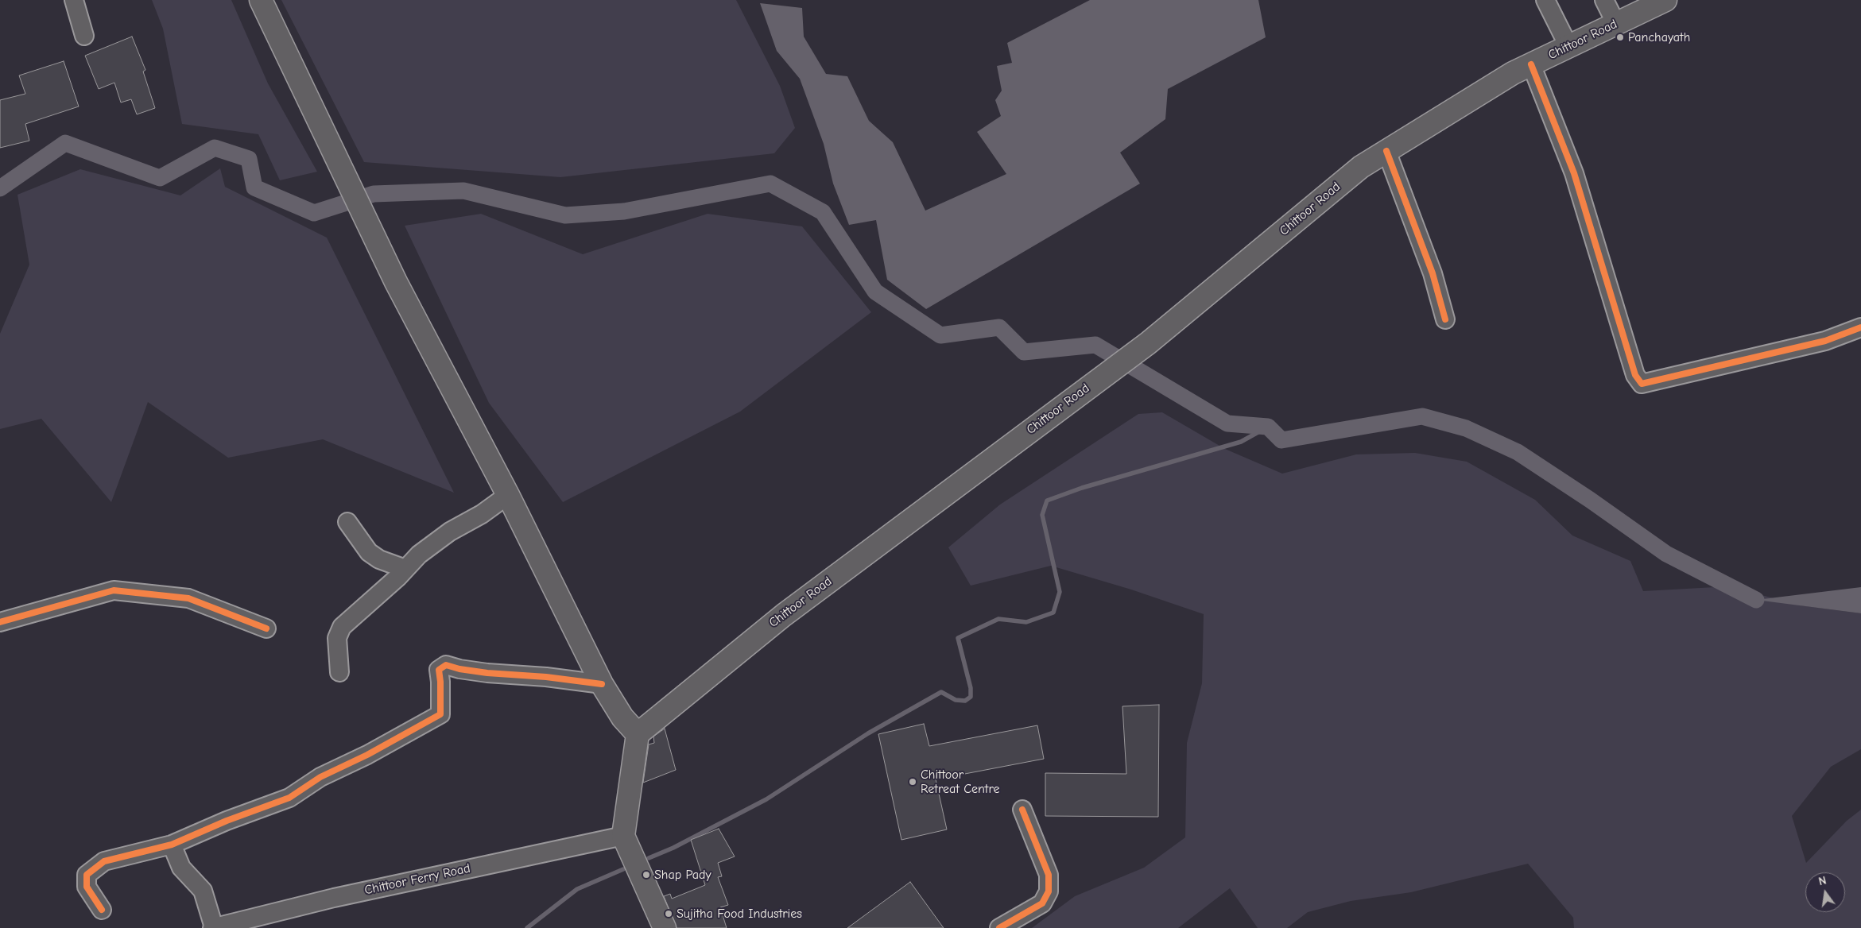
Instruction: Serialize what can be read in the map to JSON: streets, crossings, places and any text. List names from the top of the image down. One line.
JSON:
{"streets":{"main road":["Chittoor Road"],"street":["Chittoor Ferry Road"]},"places":["Panchayath","Chittoor Retreat Centre","Shap Pady","Sujitha Food Industries"],"north":"top"}
